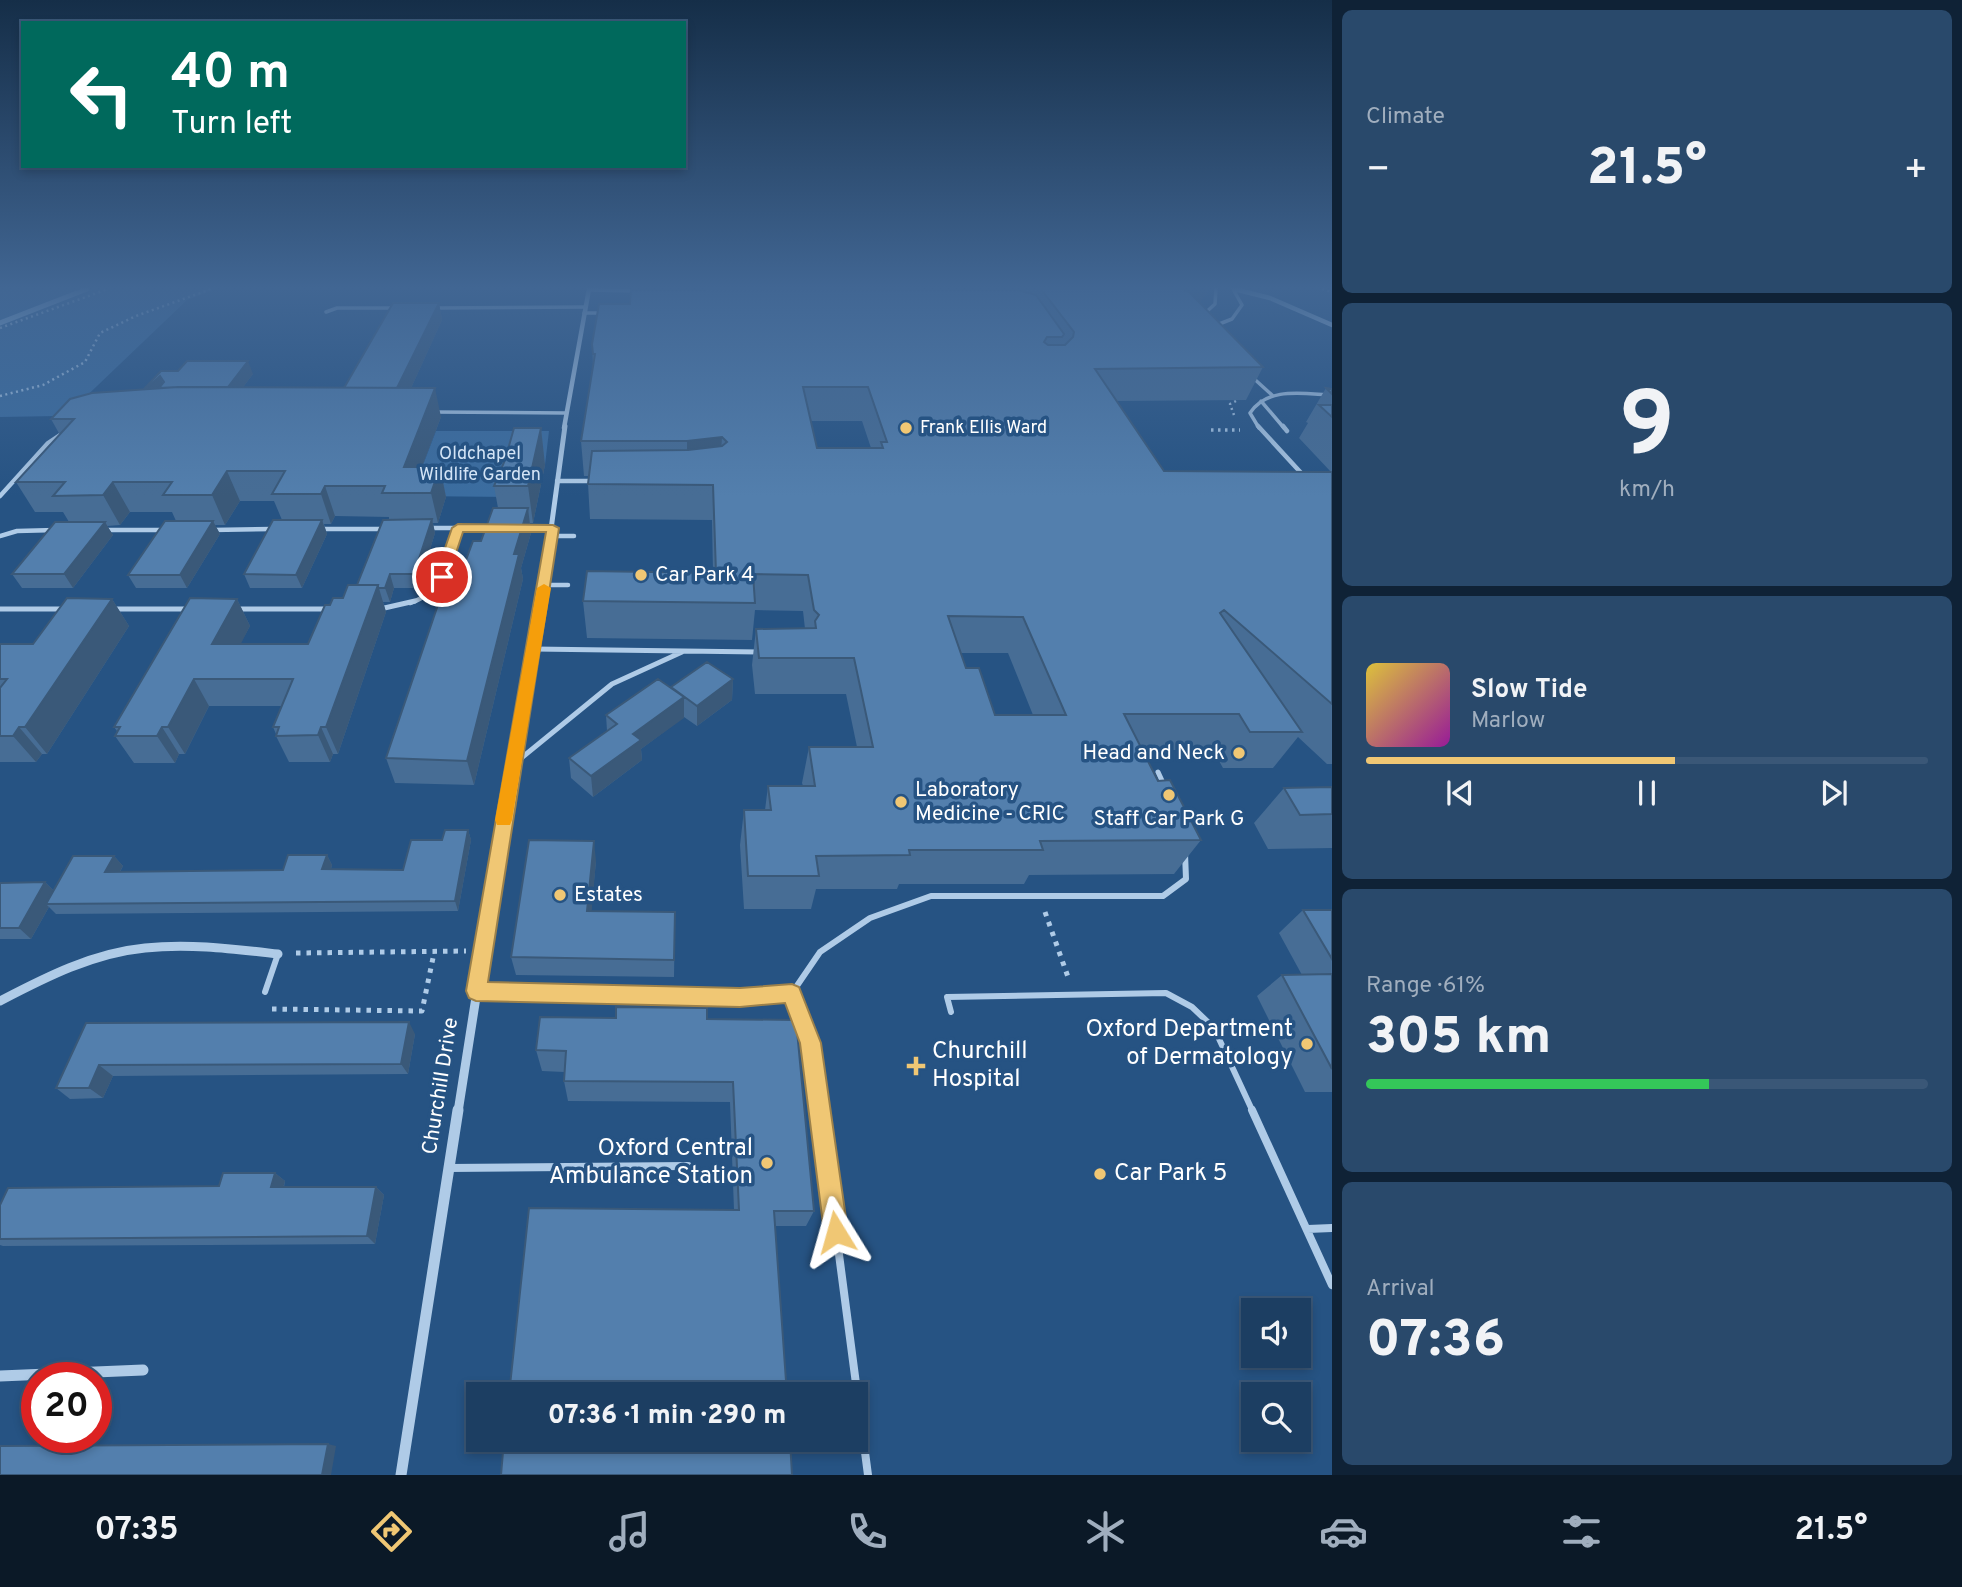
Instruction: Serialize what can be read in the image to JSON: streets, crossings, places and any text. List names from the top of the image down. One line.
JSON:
{"streets":{"street":["Churchill Drive"]},"parks":["Oldchapel Wildlife Garden"],"places":{"other":["Frank Ellis Ward","Car Park 4","Head and Neck","Staff Car Park G","Laboratory Medicine - CRIC","Estates","Oxford Department of Dermatology","Oxford Central Ambulance Station","Car Park 5"],"health":["Churchill Hospital"]},"page":{"tile":["Climate",["9","km/h"],["Range · 61%","305 km"],["Arrival","07:36"]],"turn":["40 m","Turn left"],"heat":["−","21.5°","+"],"song":["Slow Tide","Marlow"],"limit":"20","trip":"07:36 · 1 min · 290 m","tabs":["07:35","21.5°"]}}
